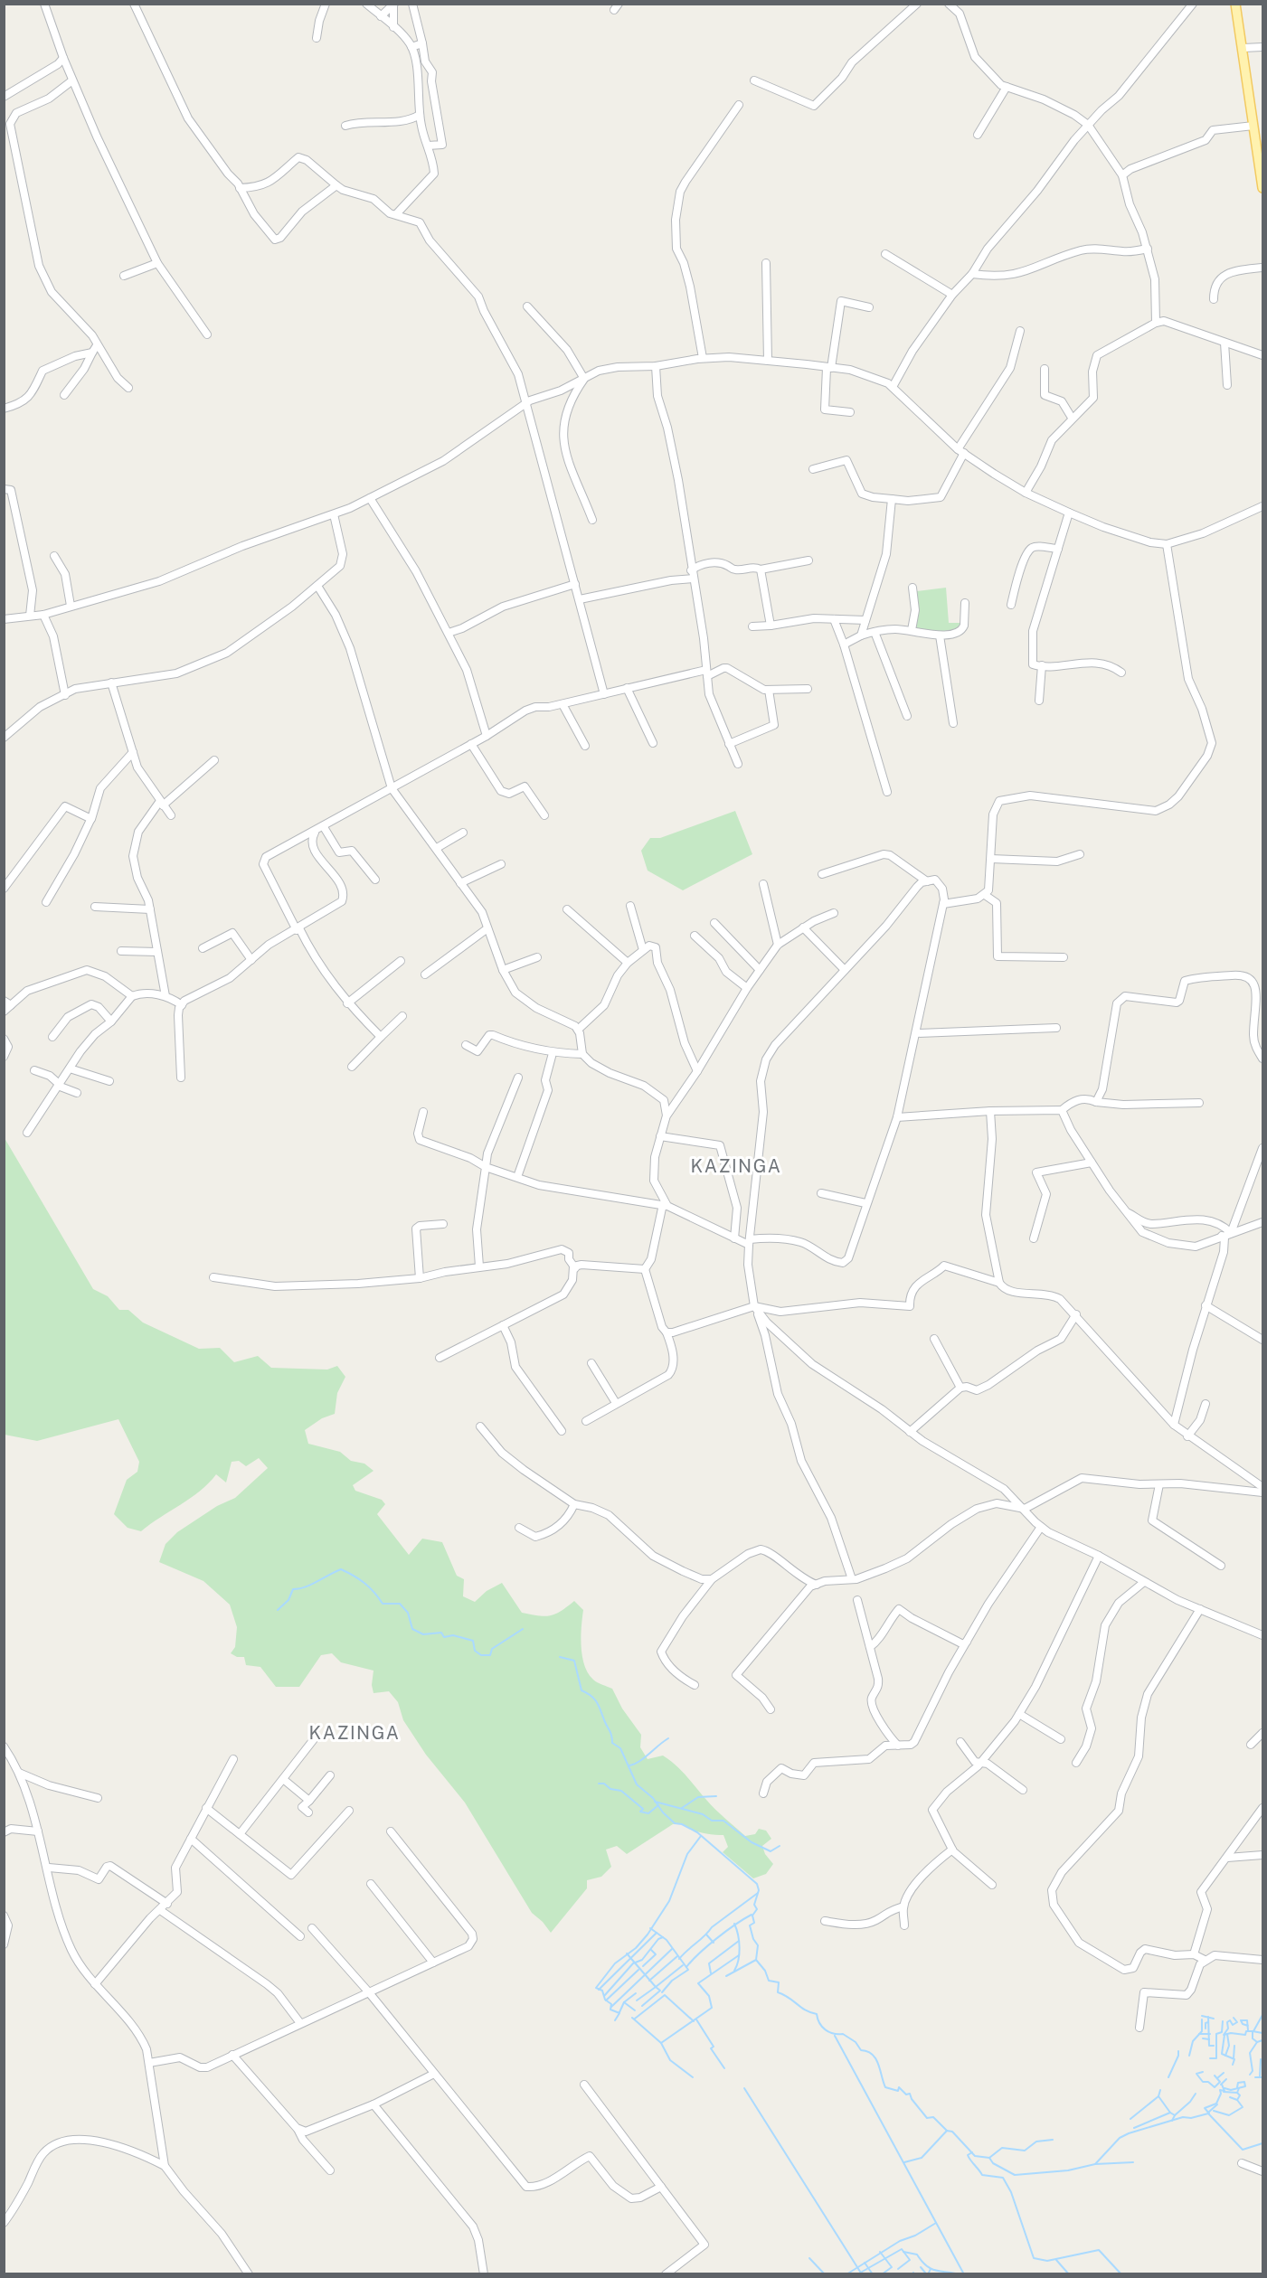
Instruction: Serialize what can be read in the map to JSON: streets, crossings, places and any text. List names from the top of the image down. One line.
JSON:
{"districts":["KAZINGA","KAZINGA"]}
